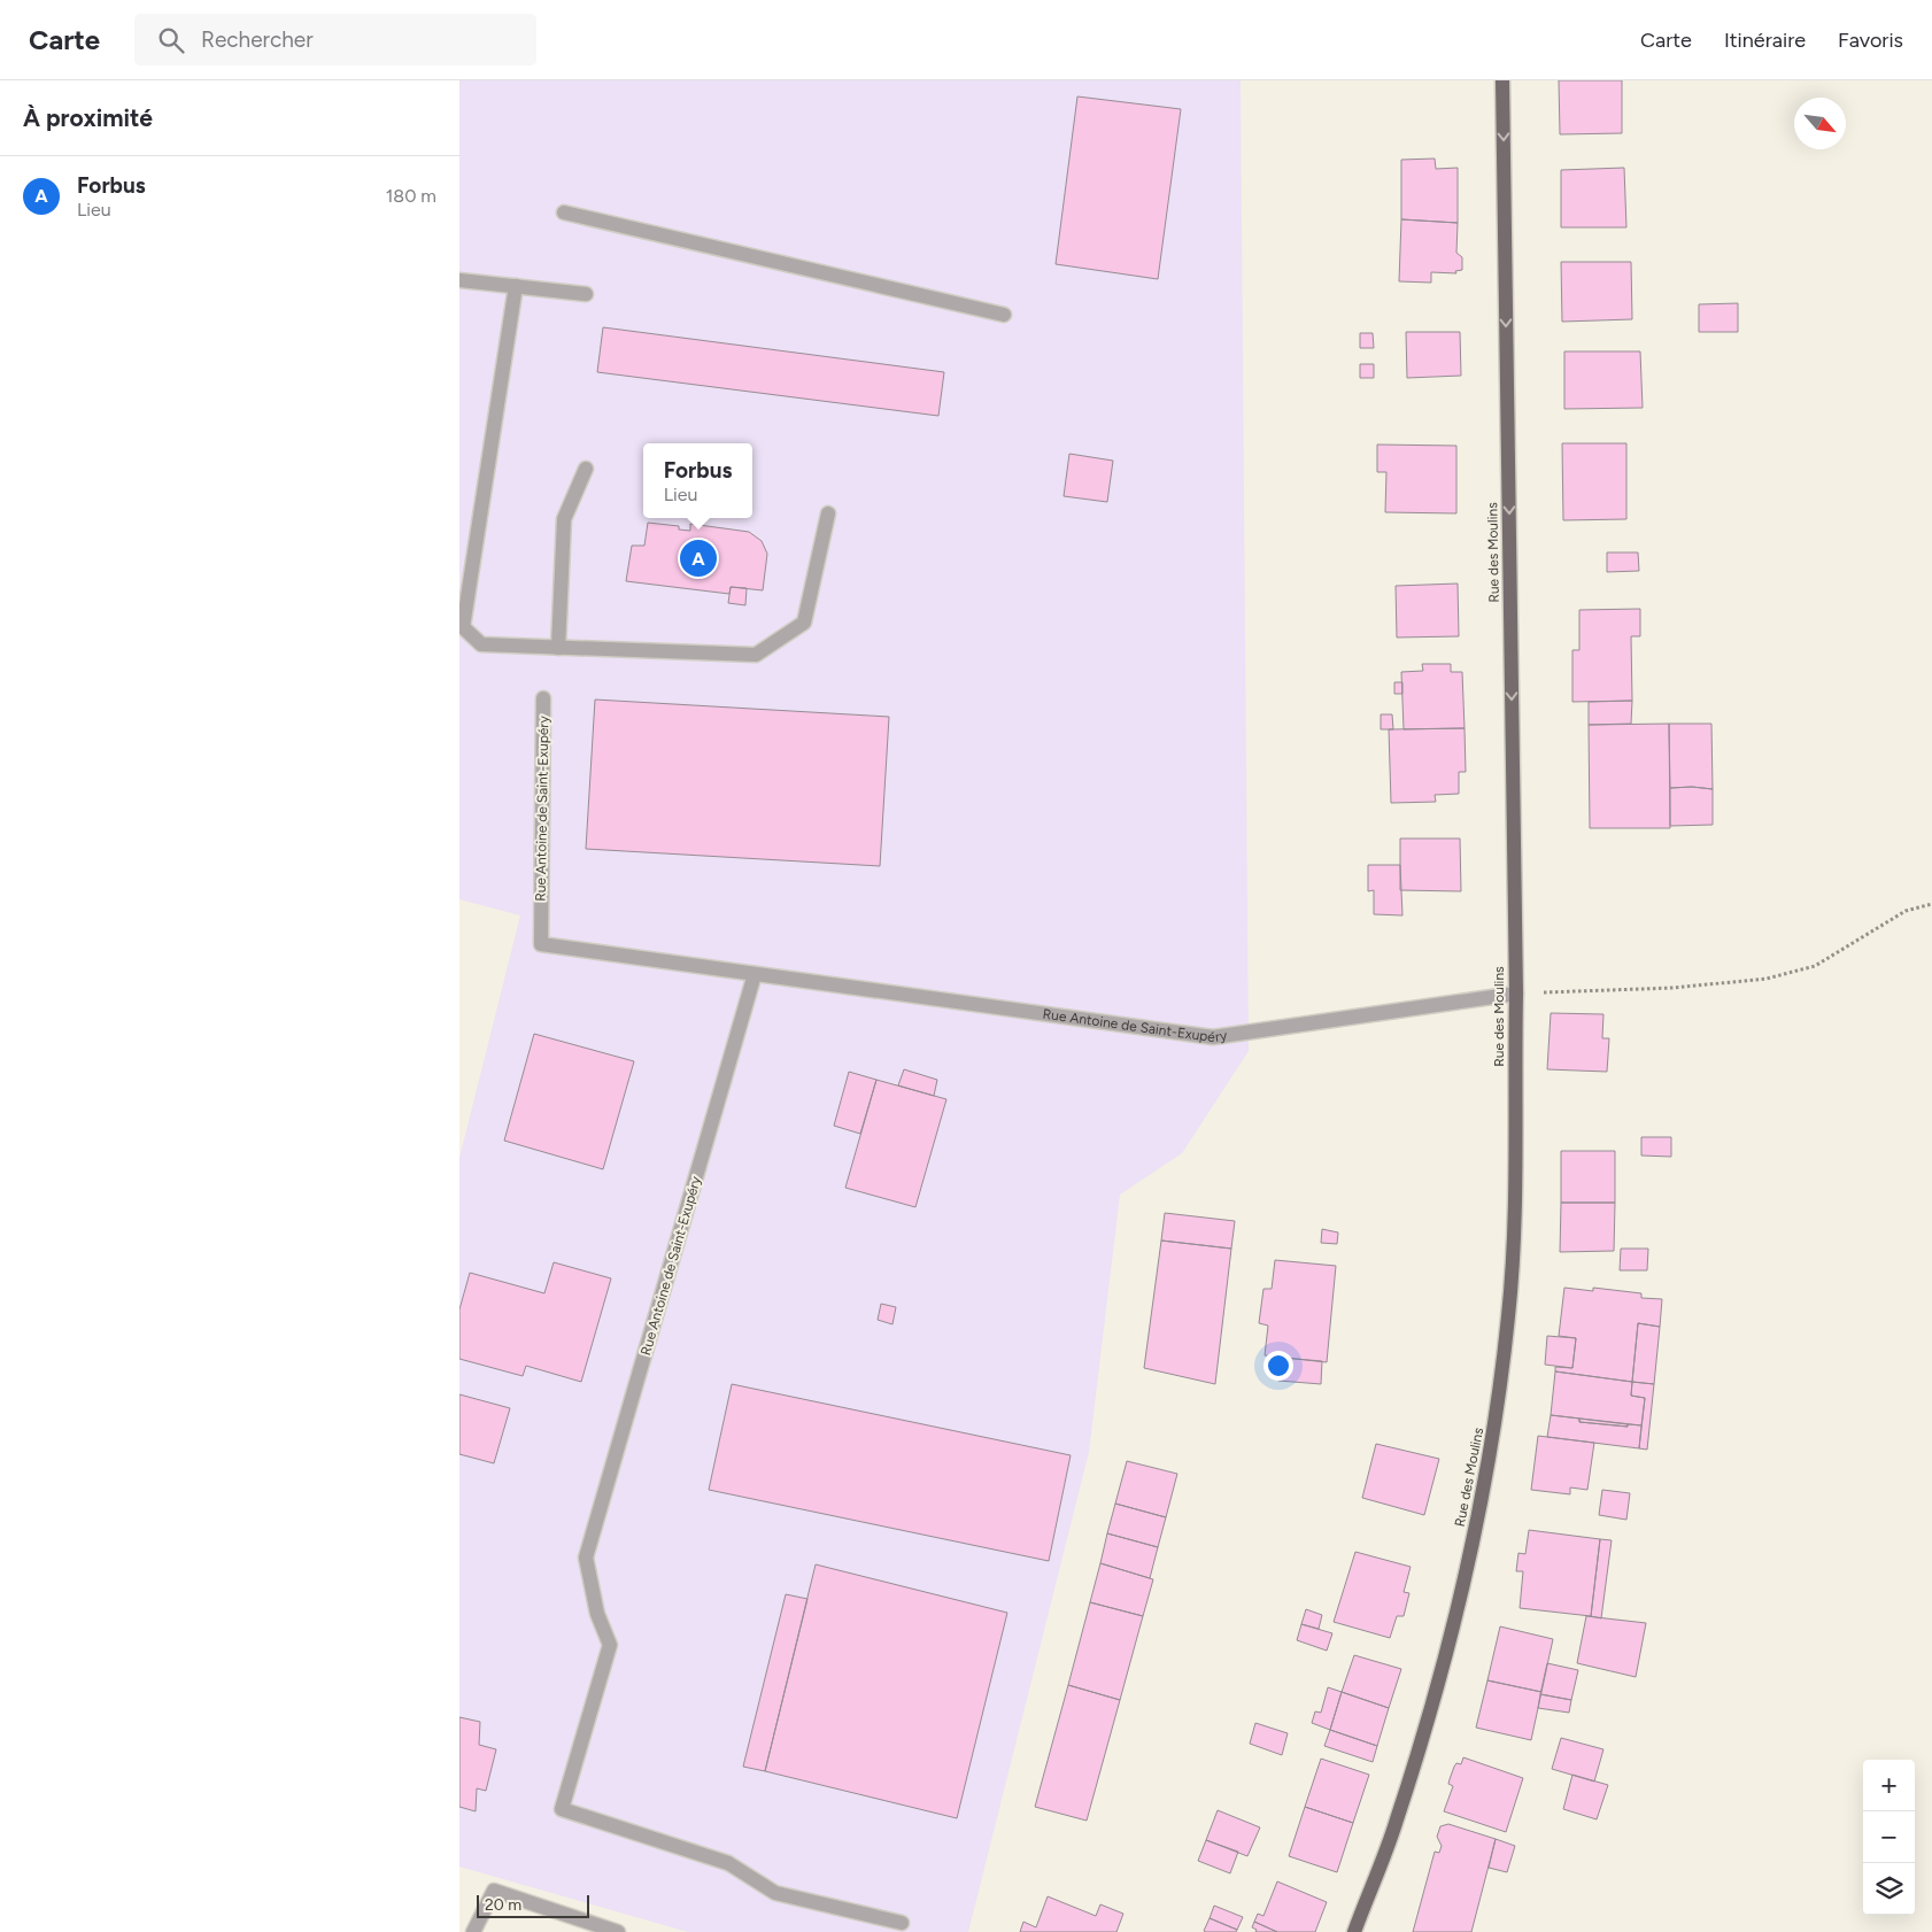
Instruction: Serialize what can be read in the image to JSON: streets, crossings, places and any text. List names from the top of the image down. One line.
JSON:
{"streets":{"main road":["Rue des Moulins"],"street":["Rue Antoine de Saint-Exupéry"]},"crossings":[["Rue des Moulins","Rue Antoine de Saint-Exupéry"]],"one_way":["Rue des Moulins"],"scale_bar":"20 m","north":"bottom right","page":{"header":"Carte","search":"Rechercher","nav":["Carte","Itinéraire","Favoris"],"heading":"À proximité","list":[{"mark":"A","name":"Forbus","note":"Lieu","value":"180 m"}],"popup":["Forbus","Lieu"],"pins":"A","map_buttons":["+","−"],"scale":"20 m"}}
